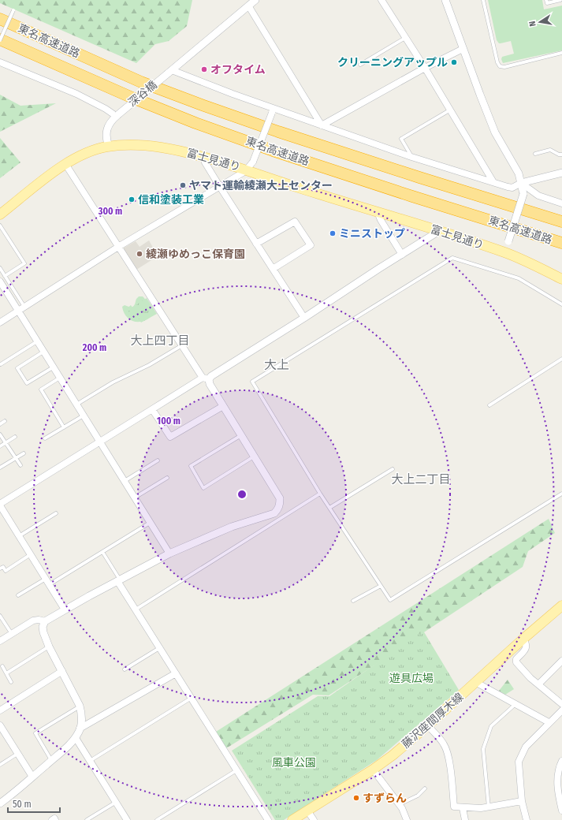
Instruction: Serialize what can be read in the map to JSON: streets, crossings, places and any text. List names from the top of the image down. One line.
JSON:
{"streets":{"highway":["東名高速道路"],"main road":["富士見通り","藤沢座間厚木線"],"street":["深谷橋"]},"crossings":[["深谷橋","富士見通り"]],"districts":["大上四丁目","大上","大上二丁目"],"parks":["遊具広場","風車公園"],"places":["クリーニングアップル","オフタイム","ヤマト運輸綾瀬大上センター","信和塗装工業","ミニストップ","綾瀬ゆめっこ保育園","すずらん"],"scale_bar":"50 m","north":"left","rings":["300 m","200 m","100 m"]}
